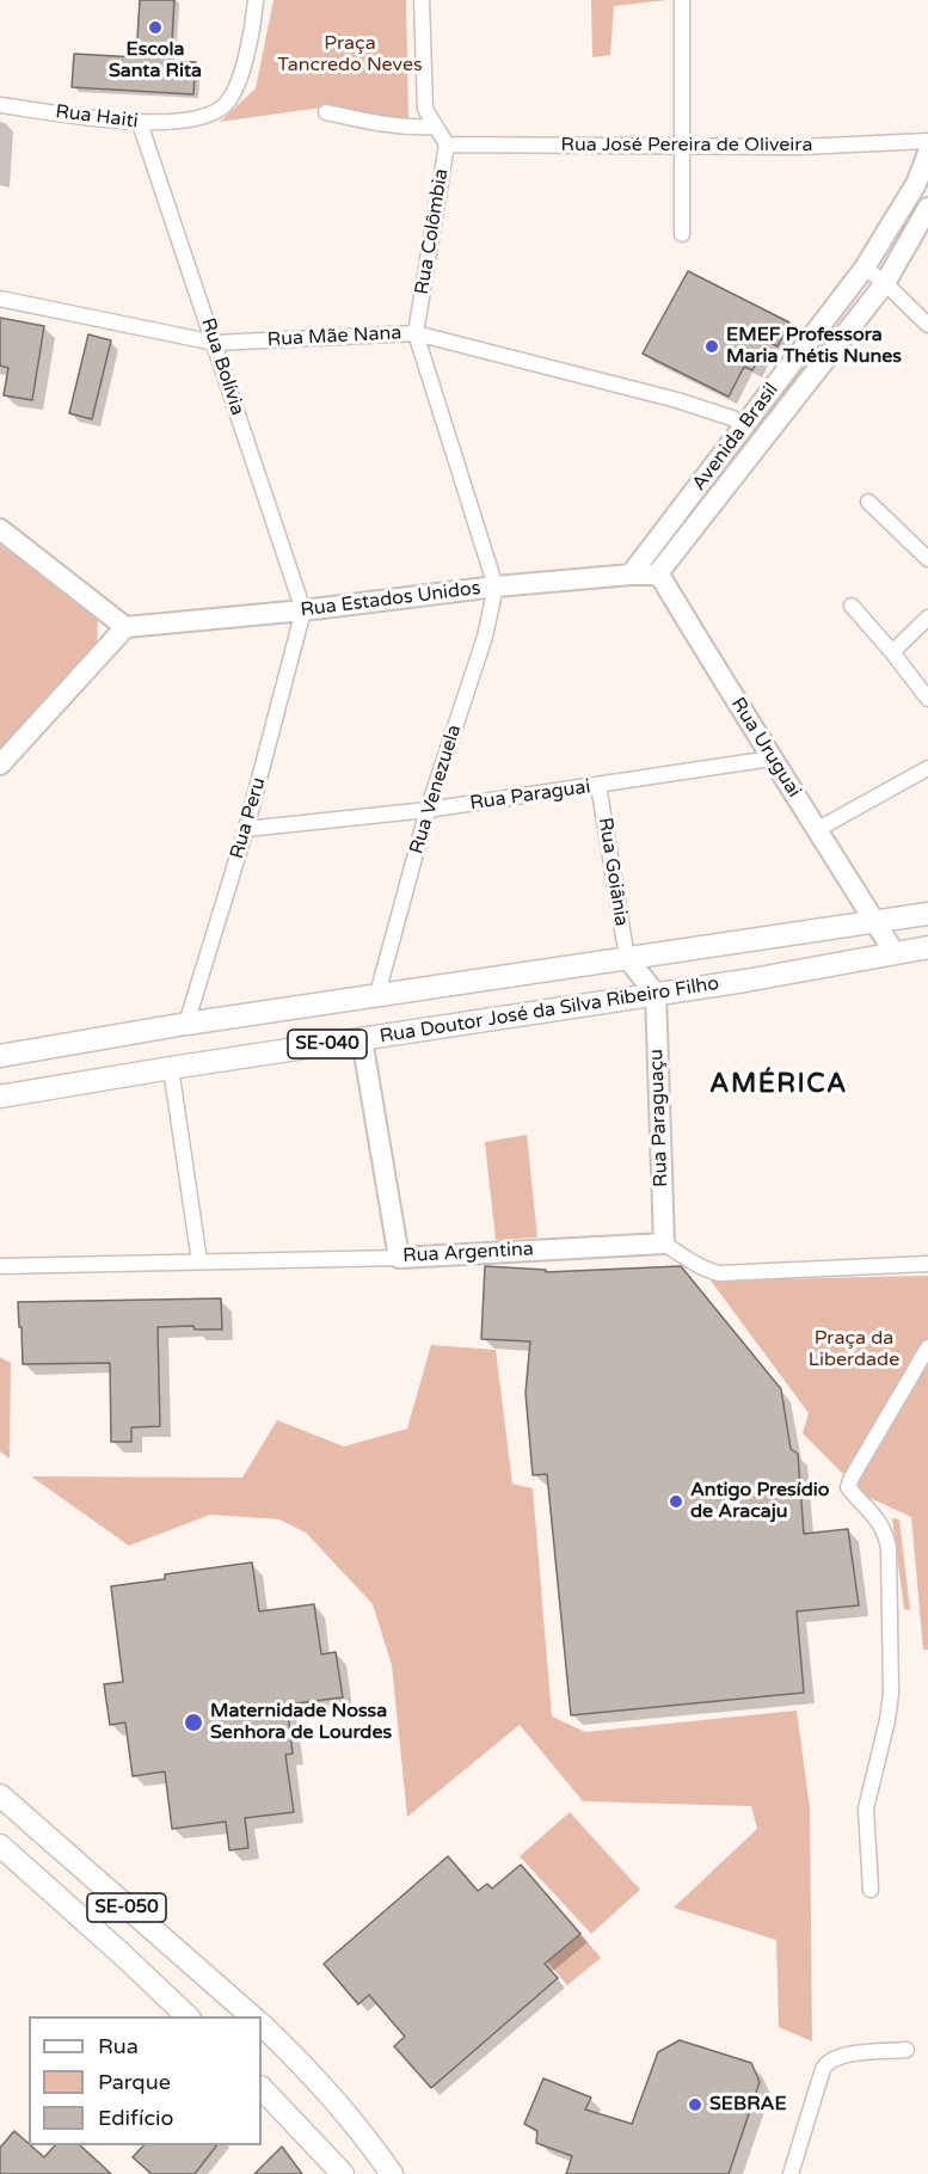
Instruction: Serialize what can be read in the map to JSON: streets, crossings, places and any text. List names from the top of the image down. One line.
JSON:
{"streets":{"main road":["Rua Doutor José da Silva Ribeiro Filho","SE-040","SE-050"],"street":["Rua Haiti","Rua José Pereira de Oliveira","Rua Colômbia","Rua Mãe Nana","Rua Bolívia","Avenida Brasil","Rua Estados Unidos","Rua Uruguai","Rua Venezuela","Rua Paraguai","Rua Peru","Rua Goiânia","Rua Paraguaçu","Rua Argentina"]},"crossings":[["Rua Haiti","Rua Bolívia"],["Rua José Pereira de Oliveira","Rua Colômbia"],["Rua Colômbia","Rua Mãe Nana"],["Rua Colômbia","Rua Estados Unidos"],["Rua Colômbia","Rua Venezuela"],["Rua Mãe Nana","Rua Bolívia"],["Rua Mãe Nana","Avenida Brasil"],["Rua Bolívia","Rua Estados Unidos"],["Rua Bolívia","Rua Peru"],["Avenida Brasil","Rua Estados Unidos"],["Avenida Brasil","Rua Uruguai"],["Rua Estados Unidos","Rua Uruguai"],["Rua Estados Unidos","Rua Venezuela"],["Rua Estados Unidos","Rua Peru"],["Rua Uruguai","Rua Paraguai"],["Rua Uruguai","Rua Doutor José da Silva Ribeiro Filho"],["Rua Venezuela","Rua Paraguai"],["Rua Venezuela","Rua Doutor José da Silva Ribeiro Filho"],["Rua Paraguai","Rua Peru"],["Rua Paraguai","Rua Goiânia"],["Rua Peru","Rua Doutor José da Silva Ribeiro Filho"],["Rua Goiânia","Rua Doutor José da Silva Ribeiro Filho"],["Rua Doutor José da Silva Ribeiro Filho","Rua Paraguaçu"],["Rua Paraguaçu","Rua Argentina"]],"districts":["AMÉRICA"],"parks":["Praça Tancredo Neves","Praça da Liberdade"],"places":["Escola Santa Rita","EMEF Professora Maria Thétis Nunes","Antigo Presídio de Aracaju","Maternidade Nossa Senhora de Lourdes","SEBRAE"],"legend":["Rua","Parque","Edifício"]}
